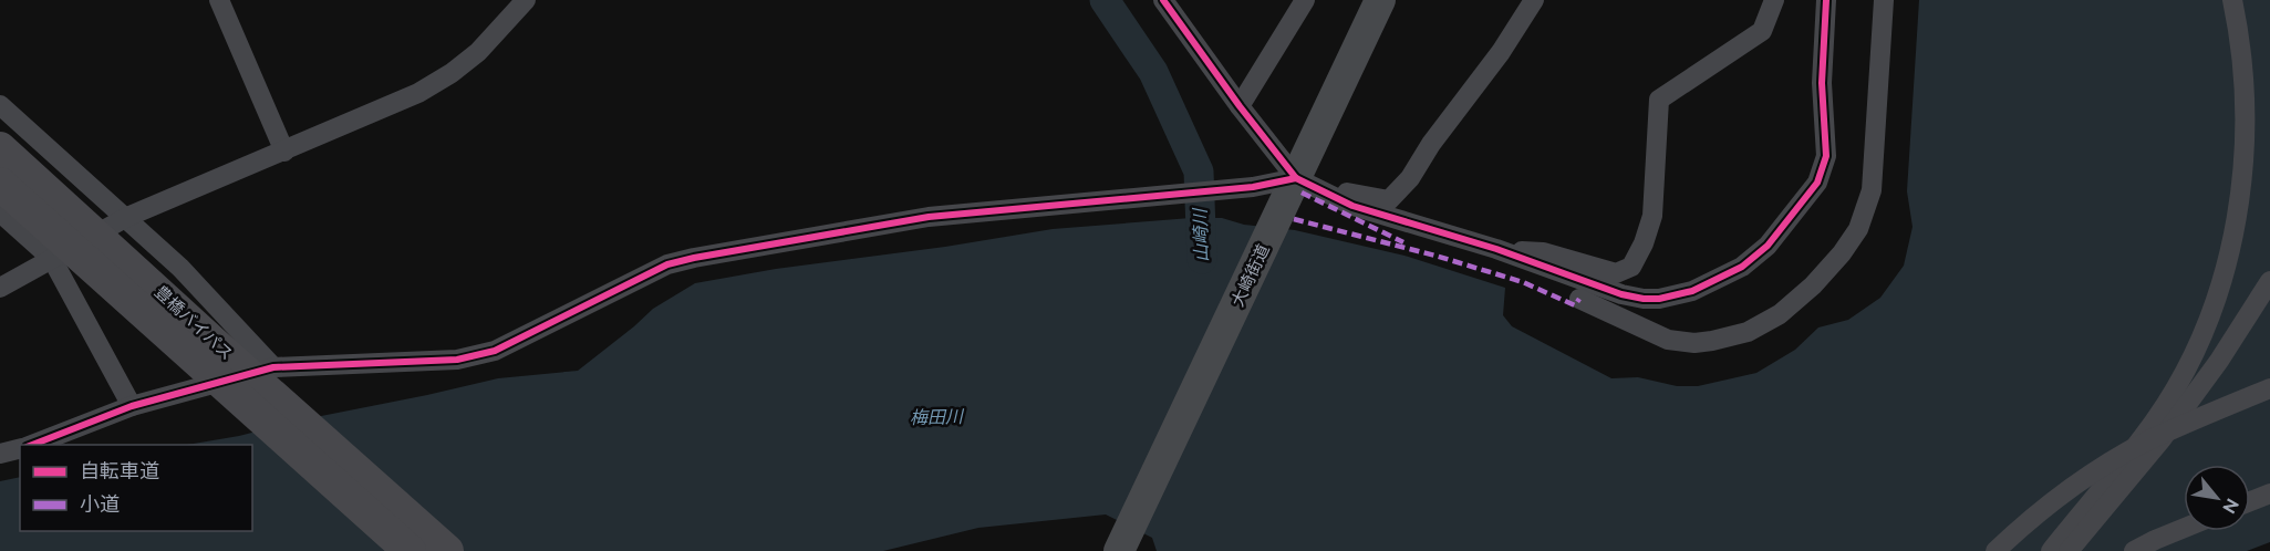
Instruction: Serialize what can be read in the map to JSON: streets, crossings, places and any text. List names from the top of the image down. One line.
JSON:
{"streets":{"highway":["豊橋バイパス"],"main road":["大崎街道"]},"water":["山崎川","梅田川"],"legend":["自転車道","小道"],"north":"bottom right"}
